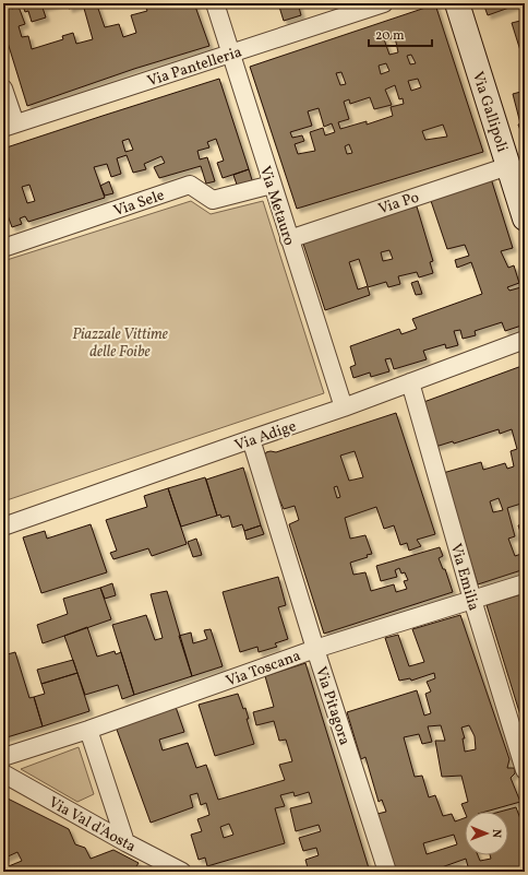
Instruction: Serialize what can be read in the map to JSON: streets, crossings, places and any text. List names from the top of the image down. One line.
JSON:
{"streets":{"main road":["Via Gallipoli"],"street":["Via Pantelleria","Via Sele","Via Po","Via Metauro","Via Adige","Via Emilia","Via Toscana","Via Pitagora","Via Val d'Aosta"]},"crossings":[["Via Pantelleria","Via Metauro"],["Via Gallipoli","Via Po"],["Via Sele","Via Metauro"],["Via Po","Via Metauro"],["Via Metauro","Via Adige"],["Via Adige","Via Emilia"],["Via Adige","Via Pitagora"],["Via Emilia","Via Toscana"],["Via Toscana","Via Pitagora"]],"parks":["Piazzale Vittime delle Foibe"],"scale_bar":"20 m","north":"right"}
